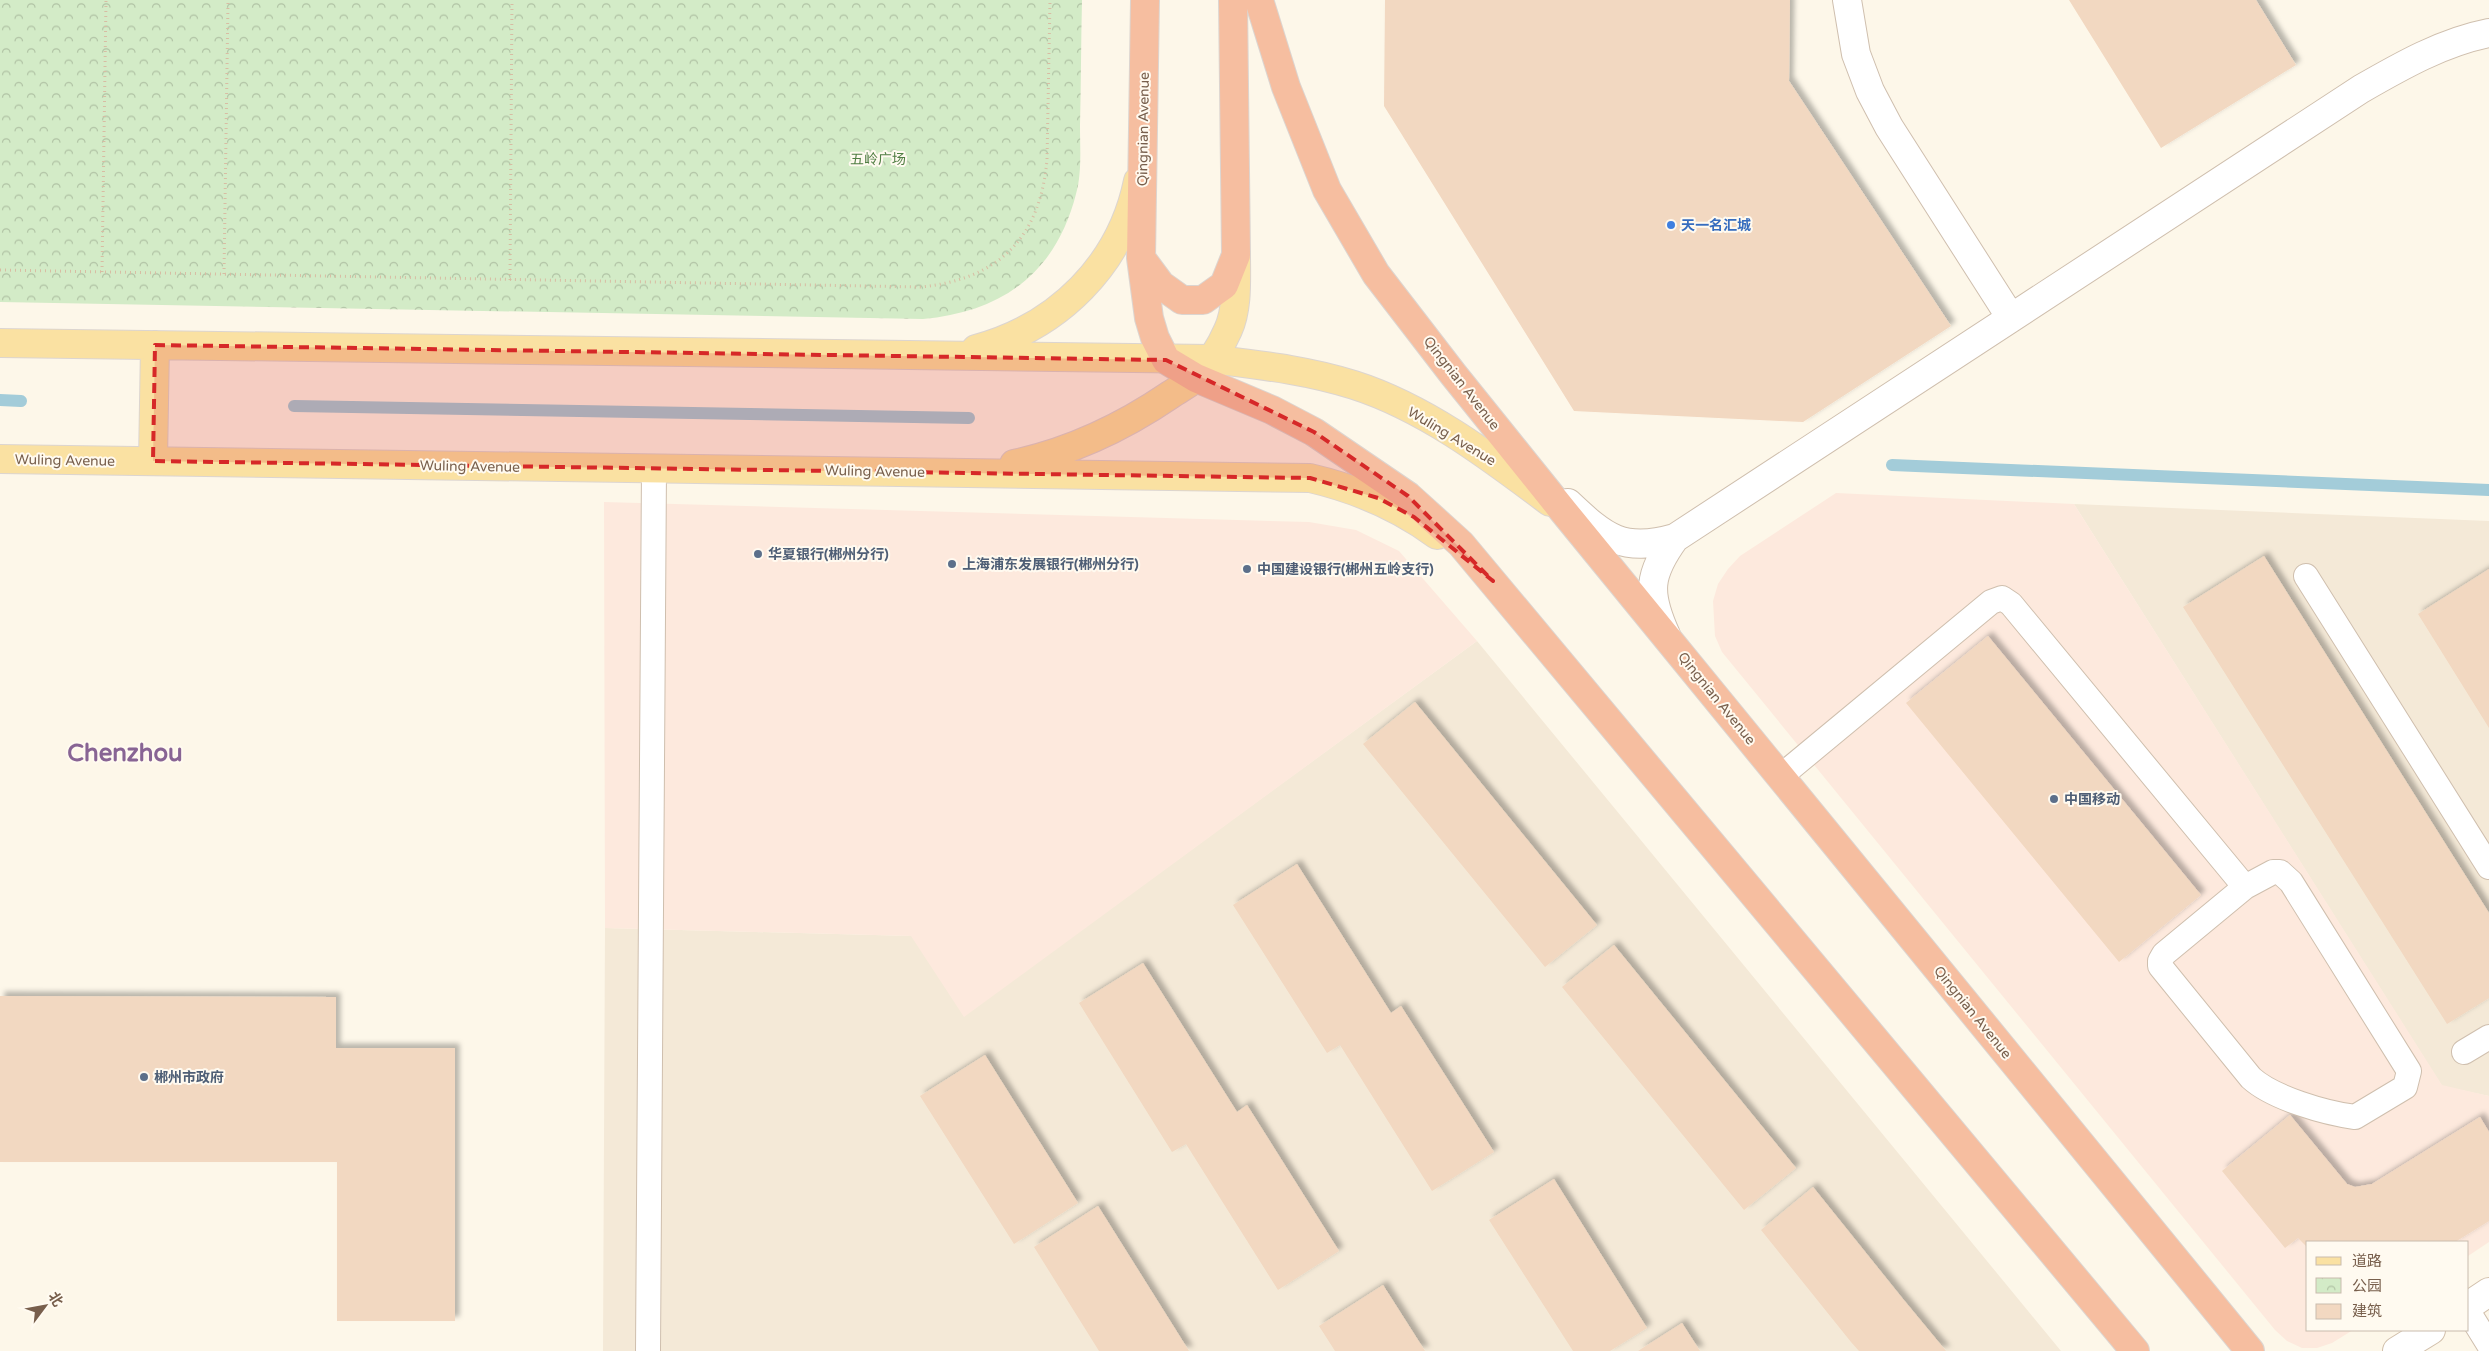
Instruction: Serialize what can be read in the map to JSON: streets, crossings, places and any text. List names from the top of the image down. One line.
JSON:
{"streets":{"highway":["Qingnian Avenue"],"main road":["Wuling Avenue"]},"crossings":[["Qingnian Avenue","Wuling Avenue"]],"districts":["Chenzhou"],"parks":["五岭广场"],"places":["天一名汇城","华夏银行(郴州分行)","上海浦东发展银行(郴州分行)","中国建设银行(郴州五岭支行)","中国移动","郴州市政府"],"legend":["道路","公园","建筑"],"north":"top right"}
